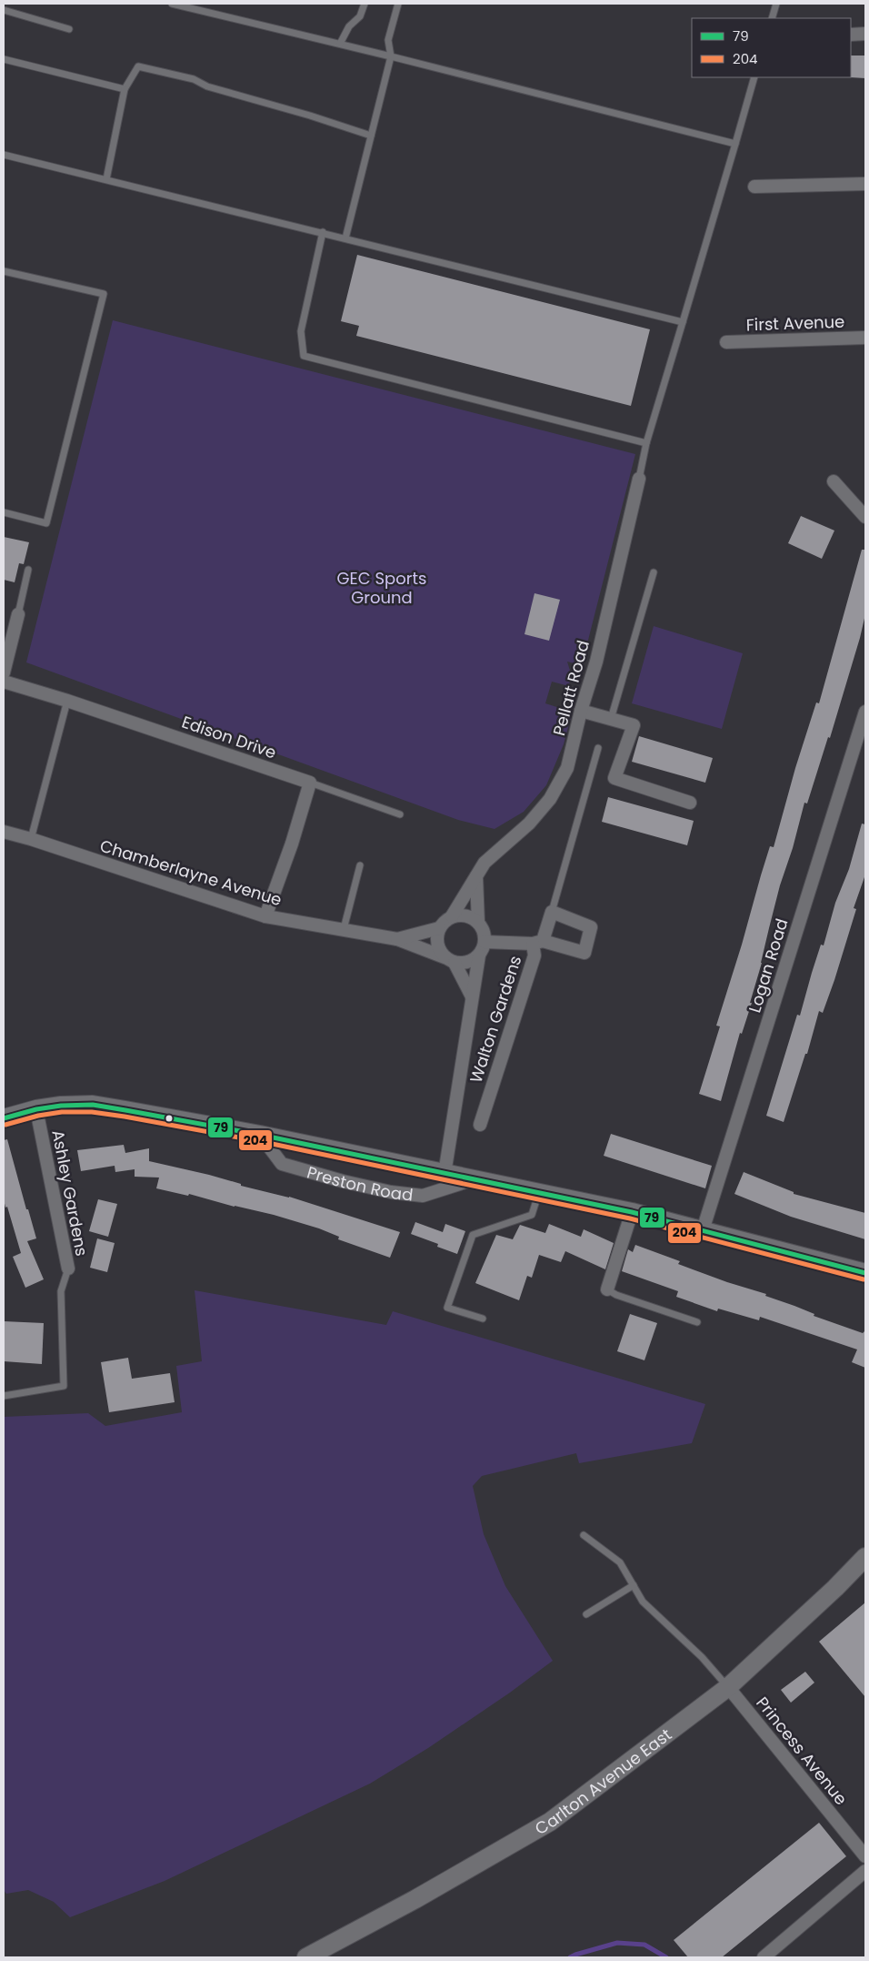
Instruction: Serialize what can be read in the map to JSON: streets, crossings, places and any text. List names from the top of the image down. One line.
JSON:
{"streets":{"street":["First Avenue","Pellatt Road","Edison Drive","Chamberlayne Avenue","Logan Road","Walton Gardens","Preston Road","Ashley Gardens","Princess Avenue","Carlton Avenue East"]},"crossings":[["Pellatt Road","Chamberlayne Avenue"],["Pellatt Road","Walton Gardens"],["Chamberlayne Avenue","Walton Gardens"],["Logan Road","Preston Road"],["Preston Road","Ashley Gardens"],["Princess Avenue","Carlton Avenue East"]],"parks":["GEC Sports Ground"],"lines":["transit line 79","transit line 204"],"legend":["79","204"]}
